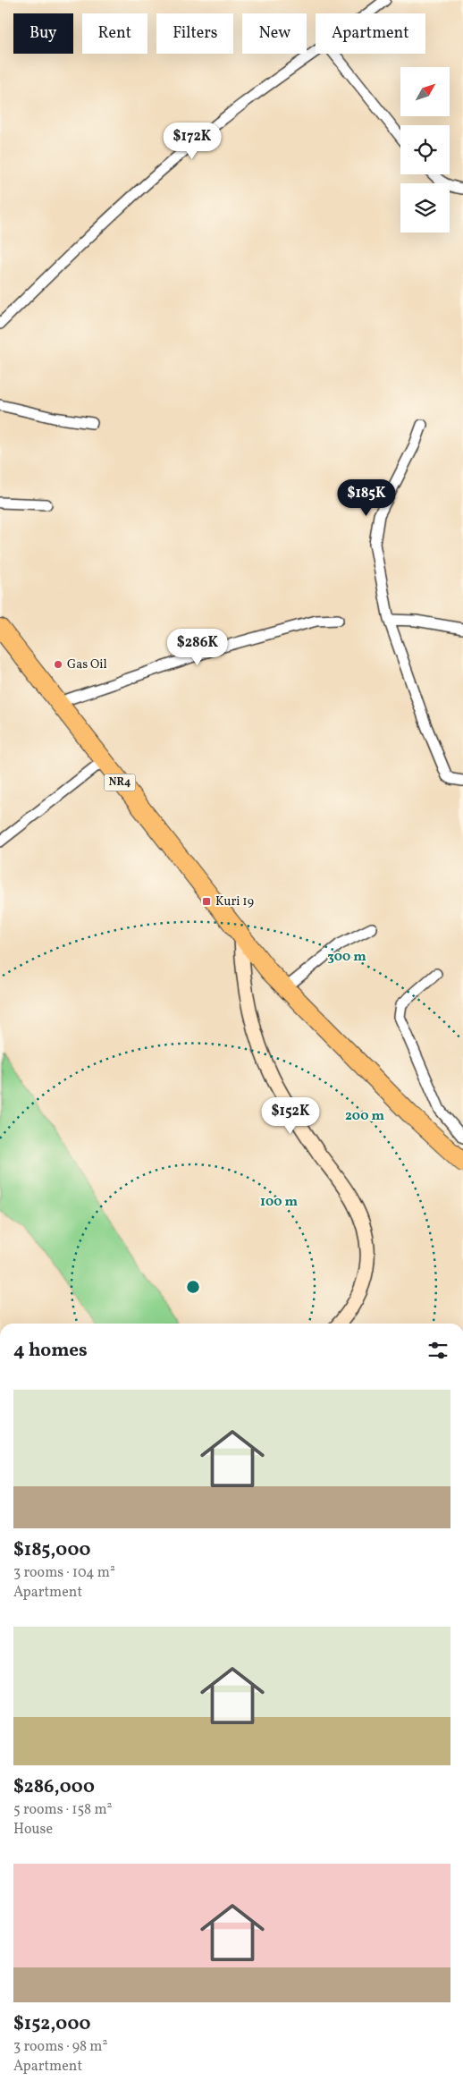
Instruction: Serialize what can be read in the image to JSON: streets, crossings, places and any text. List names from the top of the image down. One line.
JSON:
{"streets":{"highway":["NR4"]},"places":{"other":["Gas Oil"],"transit":["Kuri 19"]},"north":"top right","page":{"chip":["Buy","Rent","Filters","New","Apartment"],"price":["$172K","$185K","$286K","$152K"],"heading":"4 homes","list":[{"name":"$185,000","note":"3 rooms · 104 m² · Apartment"},{"name":"$286,000","note":"5 rooms · 158 m² · House"},{"name":"$152,000","note":"3 rooms · 98 m² · Apartment"}]},"rings":["300 m","200 m","100 m"]}
